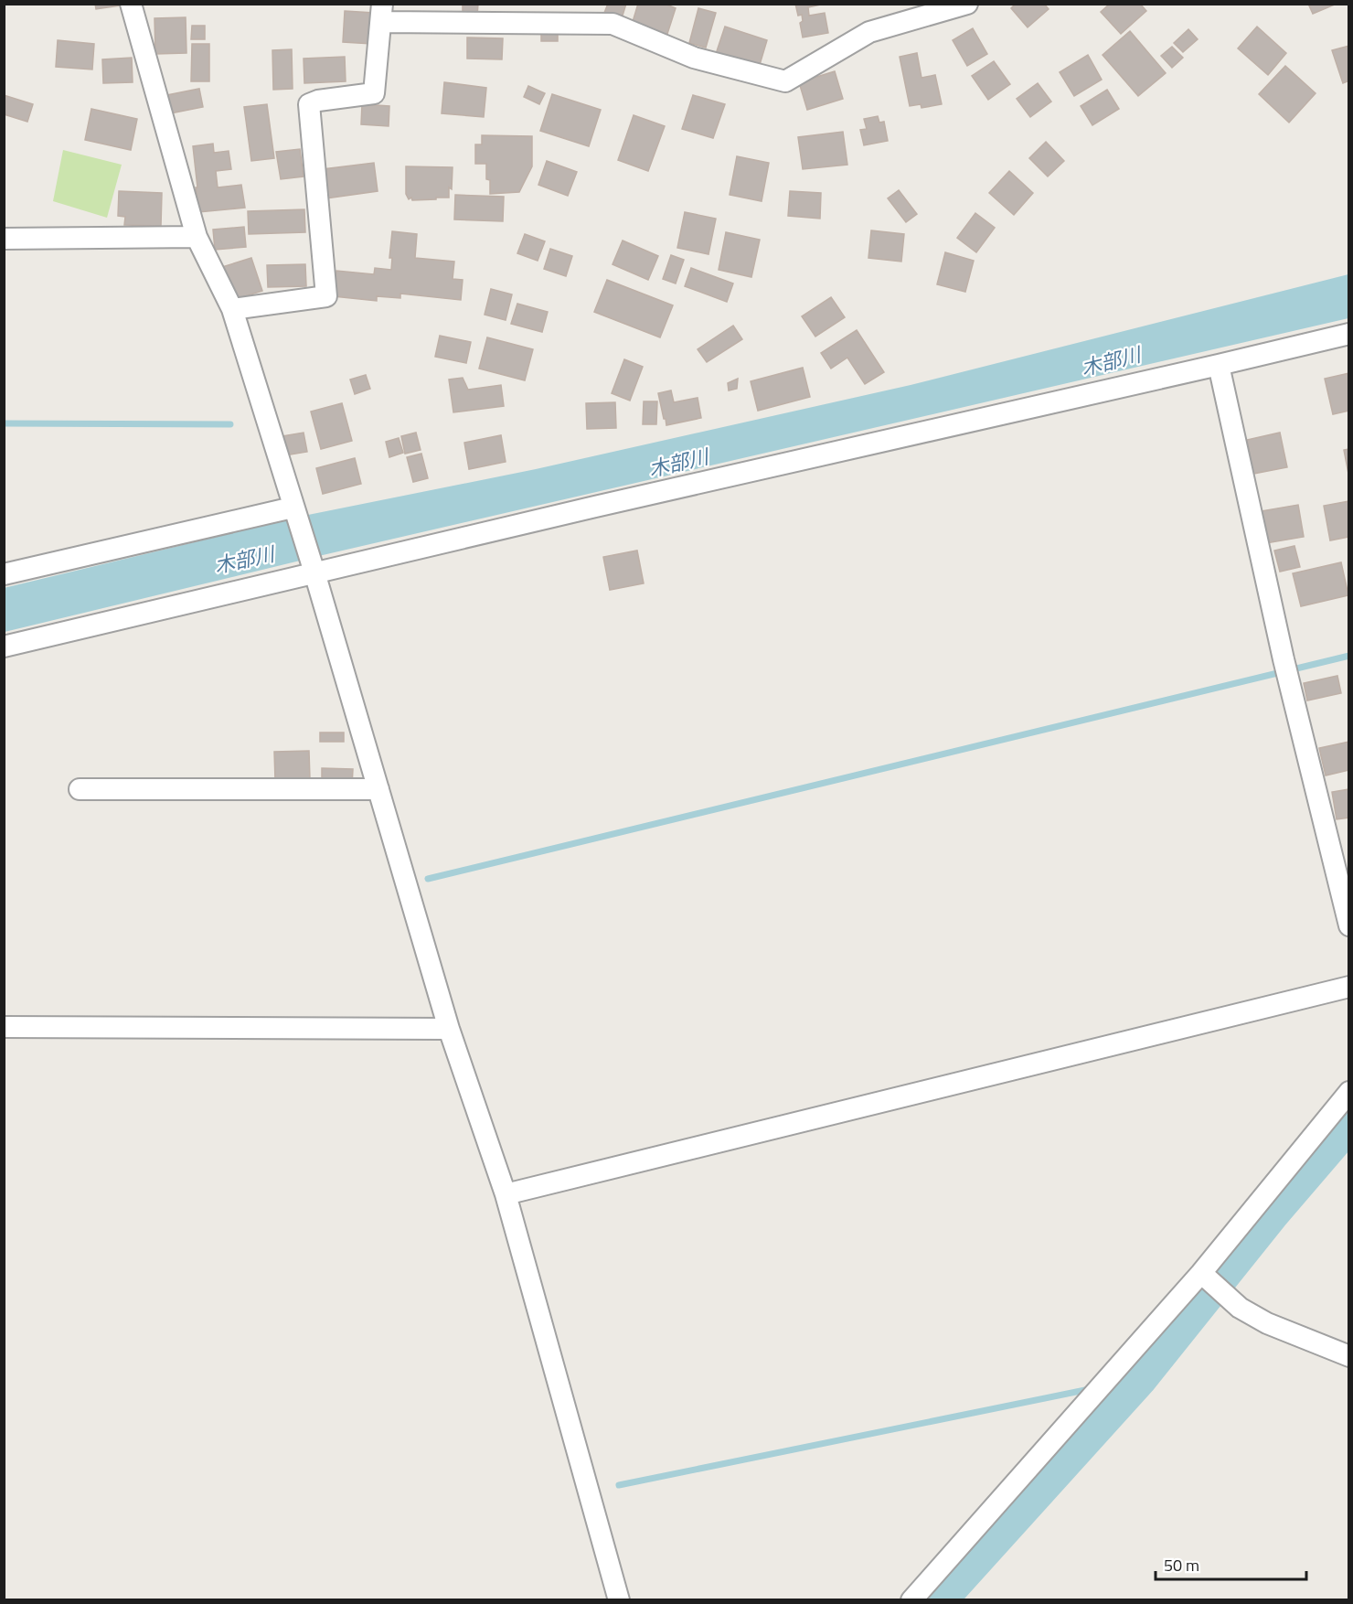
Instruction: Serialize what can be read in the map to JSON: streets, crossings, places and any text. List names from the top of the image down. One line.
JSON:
{"water":["木部川"],"scale_bar":"50 m"}
